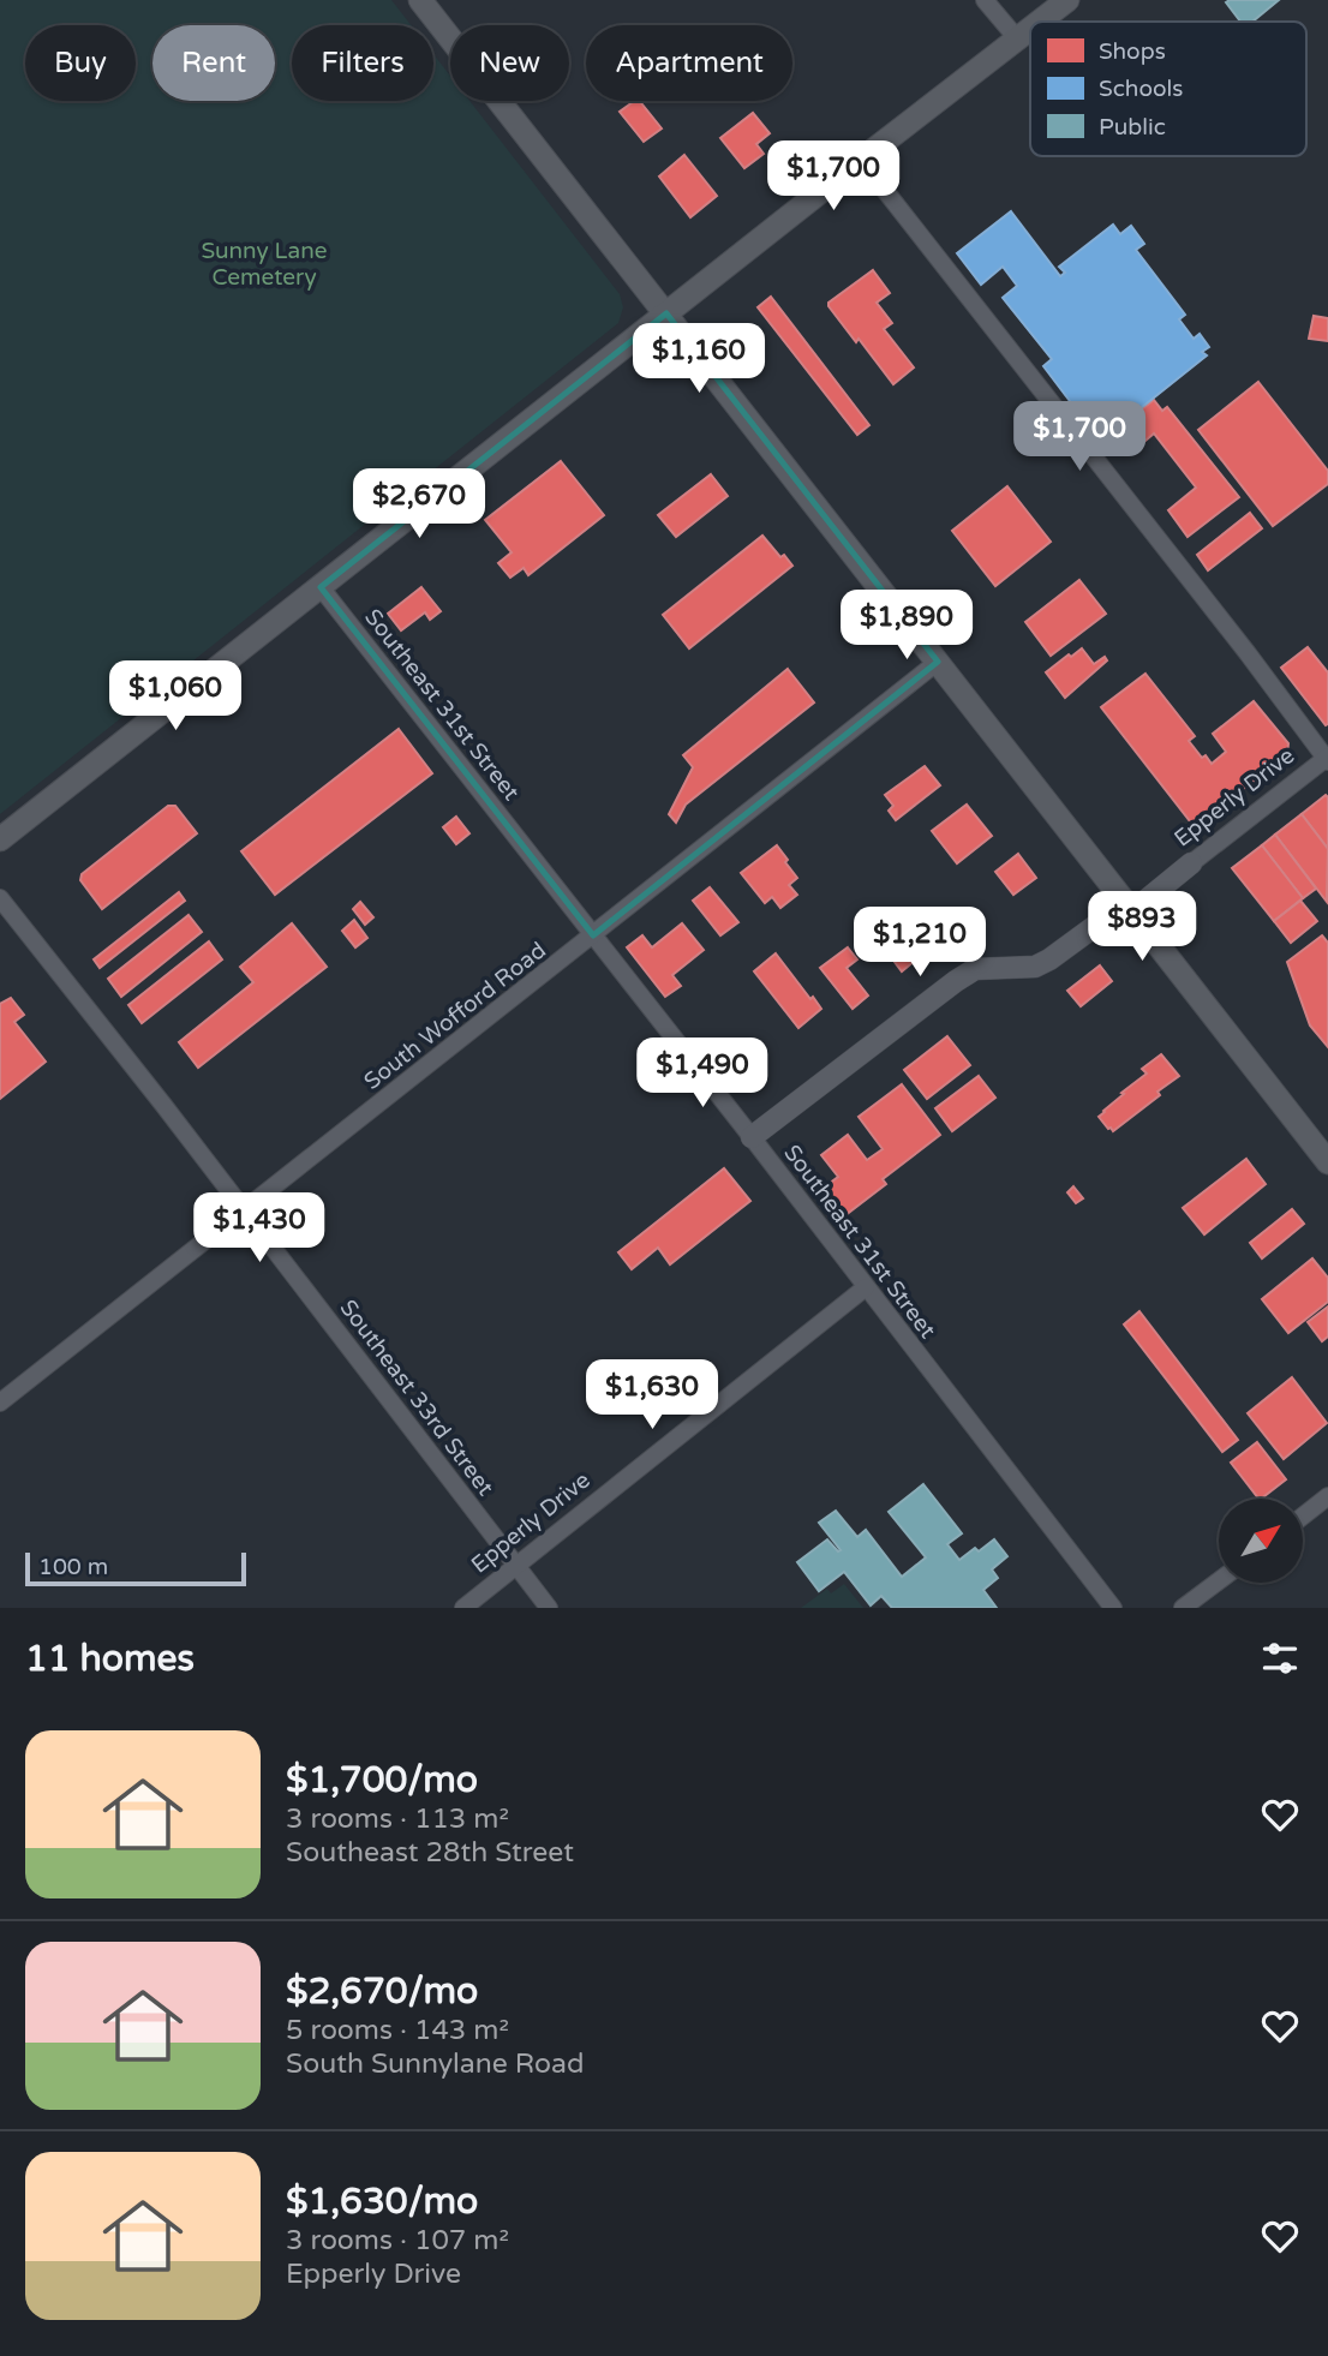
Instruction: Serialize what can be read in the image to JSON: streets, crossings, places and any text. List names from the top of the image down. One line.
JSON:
{"streets":{"street":["Southeast 31st Street","Epperly Drive","South Wofford Road","Southeast 33rd Street"]},"crossings":[["Southeast 31st Street","Epperly Drive"],["Southeast 31st Street","South Wofford Road"],["Epperly Drive","Southeast 33rd Street"],["South Wofford Road","Southeast 33rd Street"]],"parks":["Sunny Lane Cemetery"],"legend":["Shops","Schools","Public"],"scale_bar":"100 m","north":"top right","page":{"chip":["Buy","Rent","Filters","New","Apartment"],"price":["$1,700","$1,160","$1,700","$2,670","$1,890","$1,060","$893","$1,210","$1,490","$1,430","$1,630"],"scale":"100 m","heading":"11 homes","list":[{"name":"$1,700/mo","note":"3 rooms · 113 m² · Southeast 28th Street"},{"name":"$2,670/mo","note":"5 rooms · 143 m² · South Sunnylane Road"},{"name":"$1,630/mo","note":"3 rooms · 107 m² · Epperly Drive"}]}}
